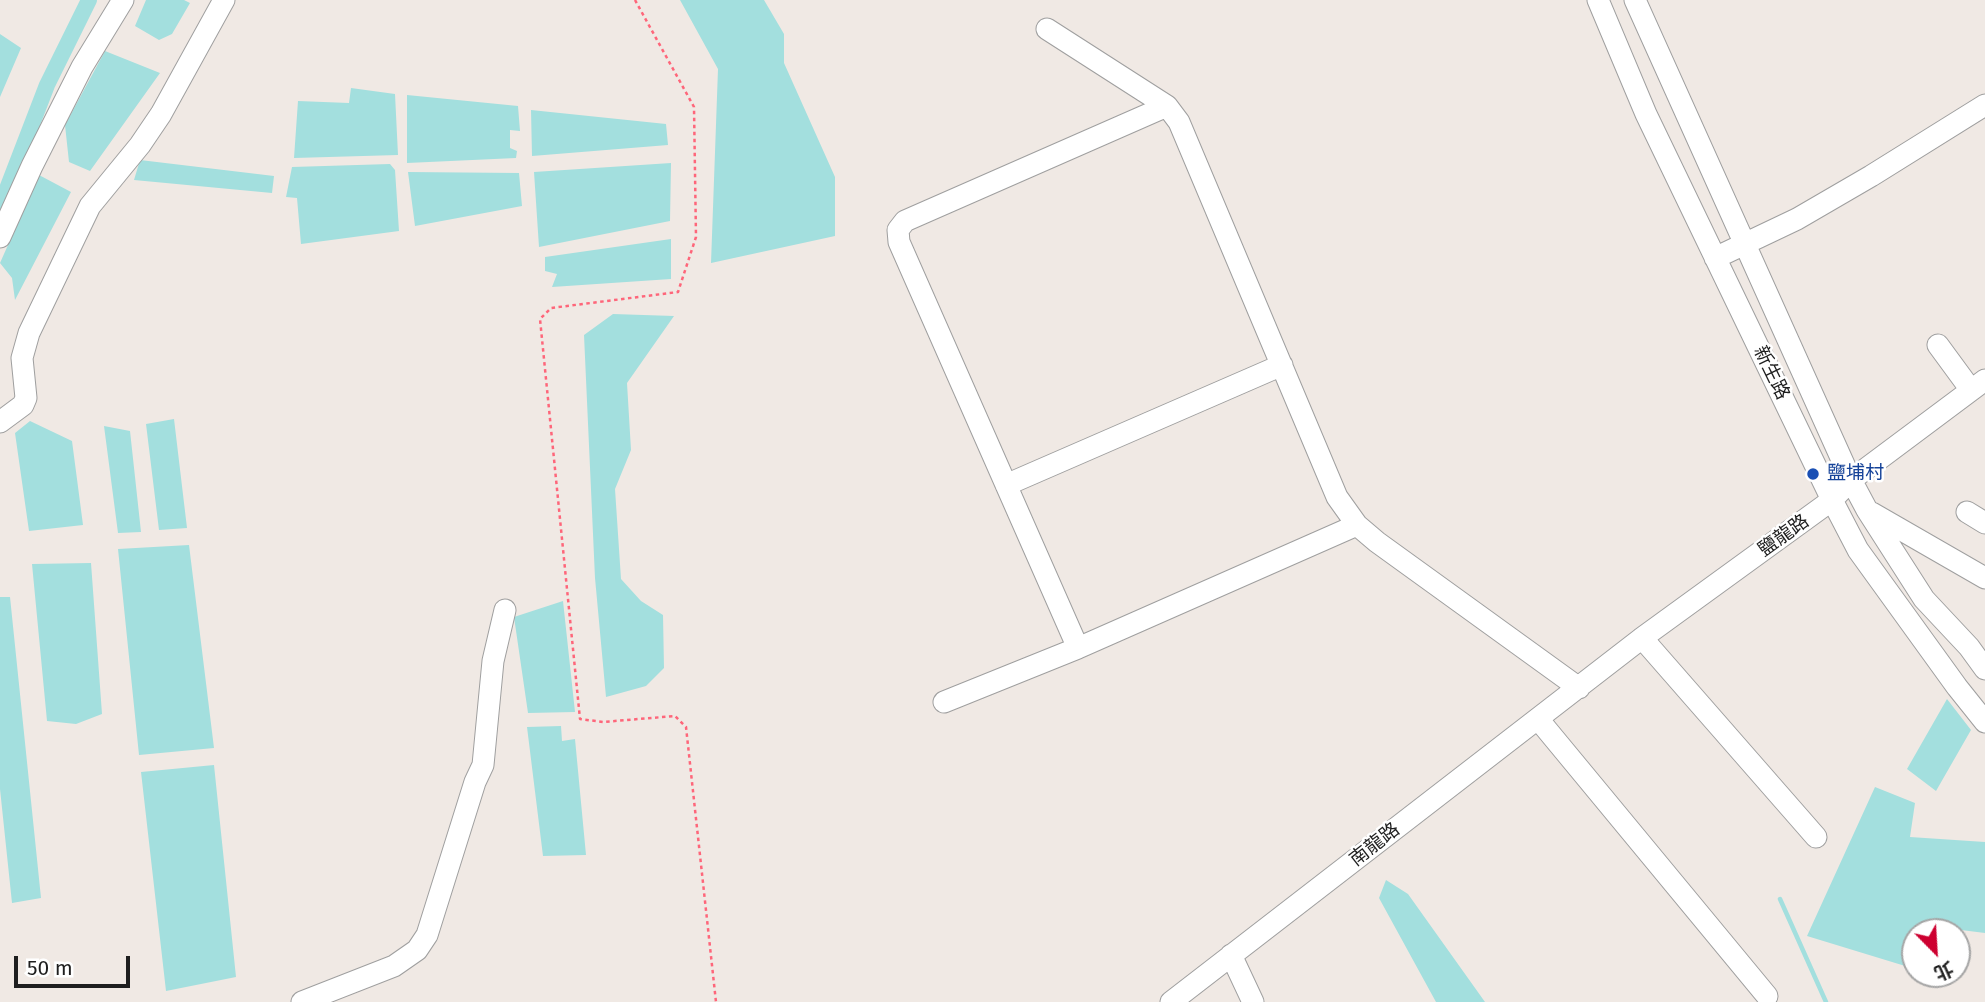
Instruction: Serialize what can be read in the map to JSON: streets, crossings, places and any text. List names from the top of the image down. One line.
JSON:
{"streets":{"street":["新生路","鹽龍路","南龍路"]},"crossings":[["新生路","鹽龍路"],["鹽龍路","南龍路"]],"places":["鹽埔村"],"scale_bar":"50 m","north":"bottom right"}
